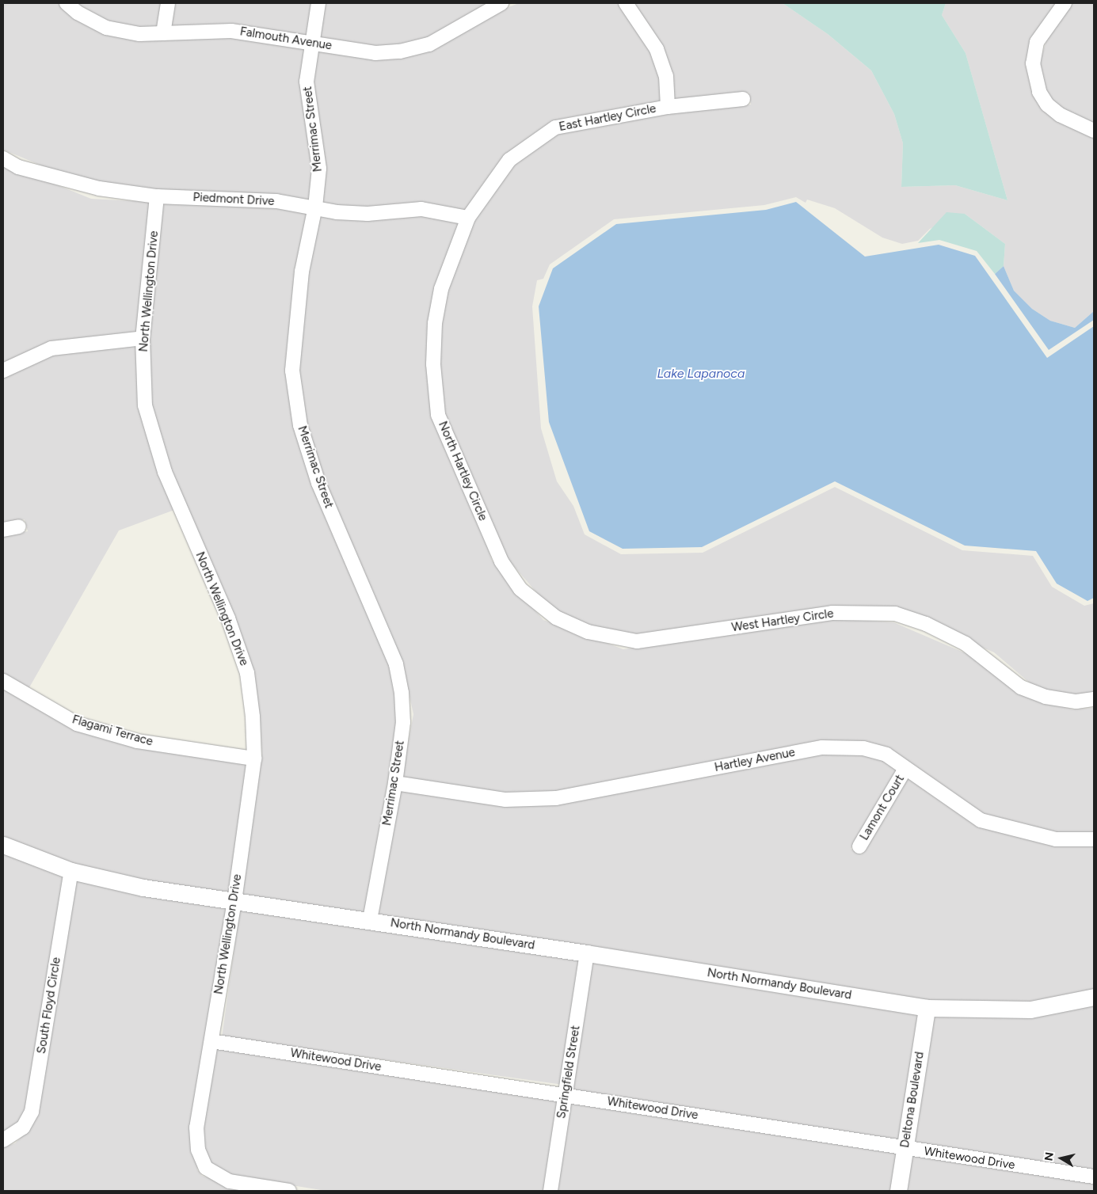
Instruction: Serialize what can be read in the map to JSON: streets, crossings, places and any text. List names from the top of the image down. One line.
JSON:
{"streets":{"street":["Falmouth Avenue","East Hartley Circle","Merrimac Street","Piedmont Drive","North Wellington Drive","North Hartley Circle","West Hartley Circle","Flagami Terrace","Hartley Avenue","Lamont Court","North Normandy Boulevard","South Floyd Circle","Whitewood Drive","Springfield Street","Deltona Boulevard"]},"crossings":[["Falmouth Avenue","Merrimac Street"],["East Hartley Circle","Piedmont Drive"],["East Hartley Circle","North Hartley Circle"],["Merrimac Street","Piedmont Drive"],["Merrimac Street","Hartley Avenue"],["Merrimac Street","North Normandy Boulevard"],["Piedmont Drive","North Wellington Drive"],["Piedmont Drive","North Hartley Circle"],["North Wellington Drive","Flagami Terrace"],["North Wellington Drive","North Normandy Boulevard"],["North Wellington Drive","Whitewood Drive"],["North Hartley Circle","West Hartley Circle"],["Hartley Avenue","Lamont Court"],["North Normandy Boulevard","South Floyd Circle"],["North Normandy Boulevard","Springfield Street"],["North Normandy Boulevard","Deltona Boulevard"],["Whitewood Drive","Springfield Street"],["Whitewood Drive","Deltona Boulevard"]],"water":["Lake Lapanoca"],"north":"left"}
